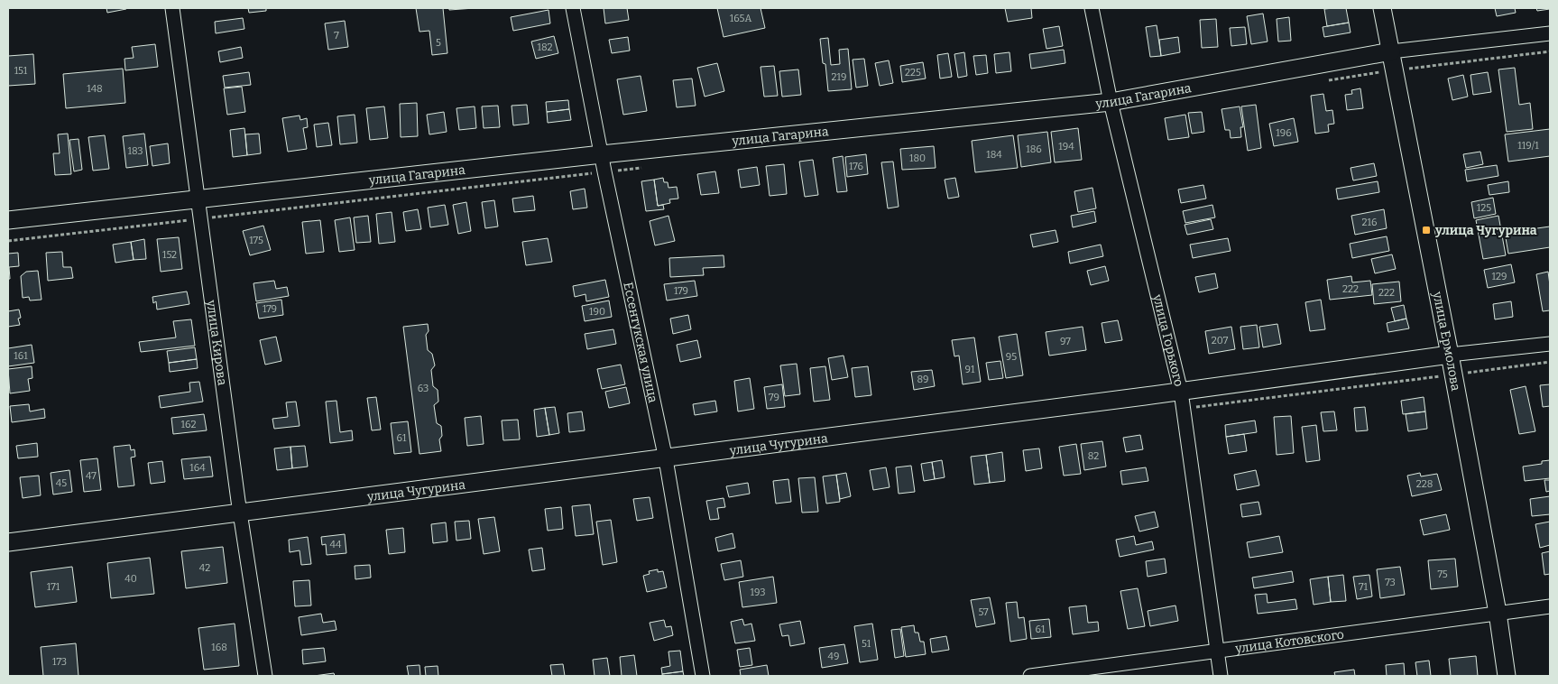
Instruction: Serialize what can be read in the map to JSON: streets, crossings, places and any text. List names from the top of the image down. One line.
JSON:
{"streets":{"street":["улица Гагарина","улица Горького","Ессентукская улица","улица Ермолова","улица Кирова","улица Чугурина","улица Котовского"]},"crossings":[["улица Гагарина","улица Горького"],["улица Гагарина","Ессентукская улица"],["улица Гагарина","улица Ермолова"],["улица Гагарина","улица Кирова"],["улица Горького","улица Чугурина"],["улица Горького","улица Котовского"],["Ессентукская улица","улица Чугурина"],["улица Ермолова","улица Чугурина"],["улица Ермолова","улица Котовского"],["улица Кирова","улица Чугурина"]],"places":{"transit":["улица Чугурина"]},"house_numbers":["165А","7","5","182","151","225","219","148","196","119/1","194","186","183","184","180","176","125","216","175","152","129","222","179","222","179","190","207","97","161","95","91","89","63","79","162","61","82","164","47","45","228","44","42","75","40","73","171","71","193","57","61","51","168","49","173"]}
